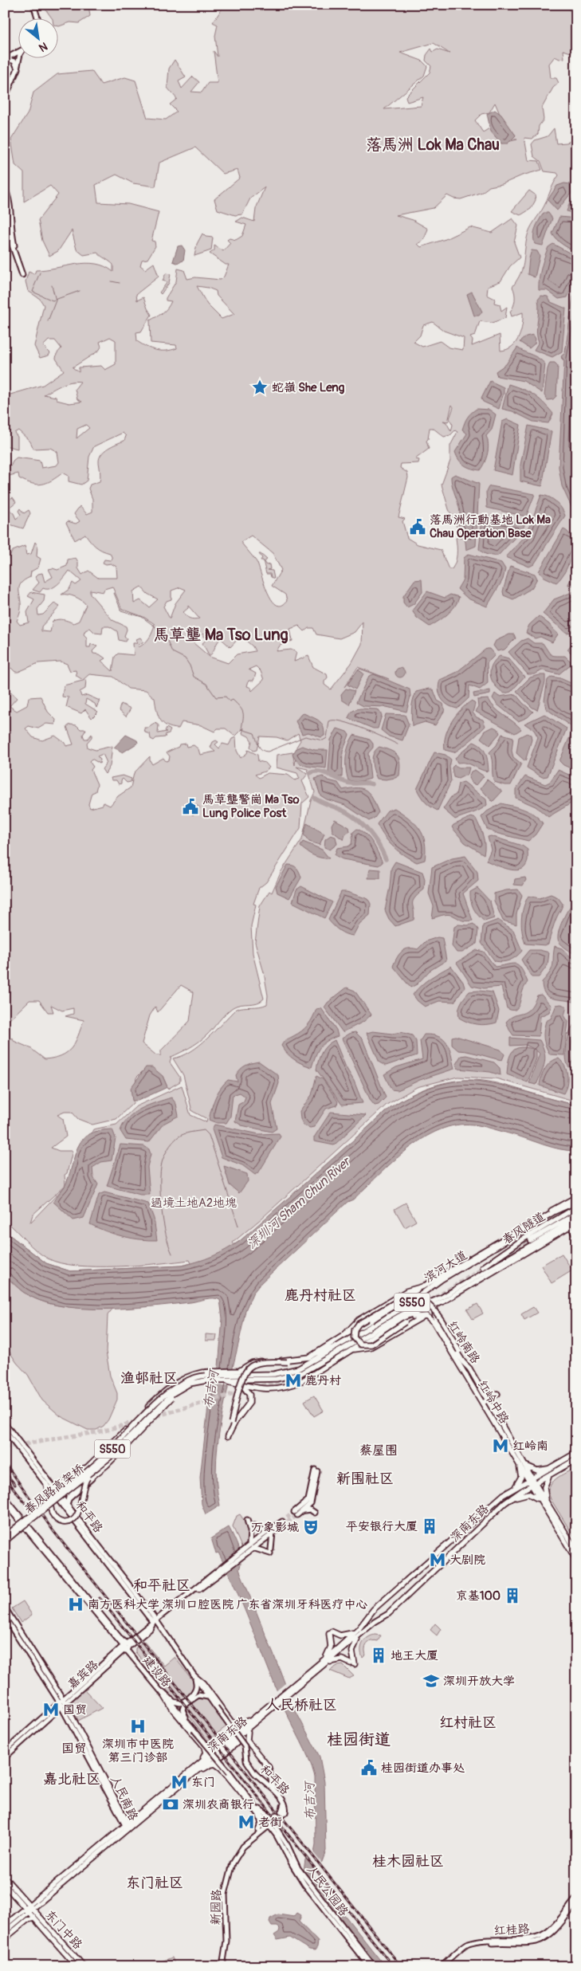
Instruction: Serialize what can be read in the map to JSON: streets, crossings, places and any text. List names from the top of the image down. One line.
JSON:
{"streets":{"main road":["春风隧道","滨河大道","S550","红岭南路","红岭中路","春风路高架桥","和平路","深南东路","建设路","嘉宾路","人民南路","人民公园路","新园路","东门中路","红桂路"]},"crossings":[["滨河大道","S550"],["S550","春风路高架桥"],["红岭南路","红岭中路"],["红岭南路","深南东路"],["红岭中路","深南东路"],["和平路","嘉宾路"],["和平路","人民公园路"],["深南东路","人民南路"],["深南东路","东门中路"],["建设路","嘉宾路"],["建设路","人民公园路"],["建设路","新园路"],["嘉宾路","人民南路"],["人民公园路","新园路"]],"districts":["落馬洲 Lok Ma Chau","馬草壟 Ma Tso Lung","鹿丹村社区","渔邨社区","蔡屋围","新围社区","和平社区","人民桥社区","红村社区","桂园街道","国贸","嘉北社区","桂木园社区","东门社区"],"water":["深圳河 Sham Chun River","布吉河"],"parks":["過境土地A2地塊"],"places":{"place":["蛇嶺 She Leng"],"public building":["落馬洲行動基地 Lok Ma Chau Operation Base","馬草壟警崗 Ma Tso Lung Police Post","桂园街道办事处"],"metro station":["鹿丹村","红岭南","大剧院","国贸","东门","老街"],"building":["平安银行大厦","京基100","地王大厦"],"theatre":["万象影城"],"hospital":["南方医科大学 深圳口腔医院 广东省深圳牙科医疗中心","深圳市中医院 第三门诊部"],"school or university":["深圳开放大学"],"bank":["深圳农商银行"]},"north":"bottom right"}
